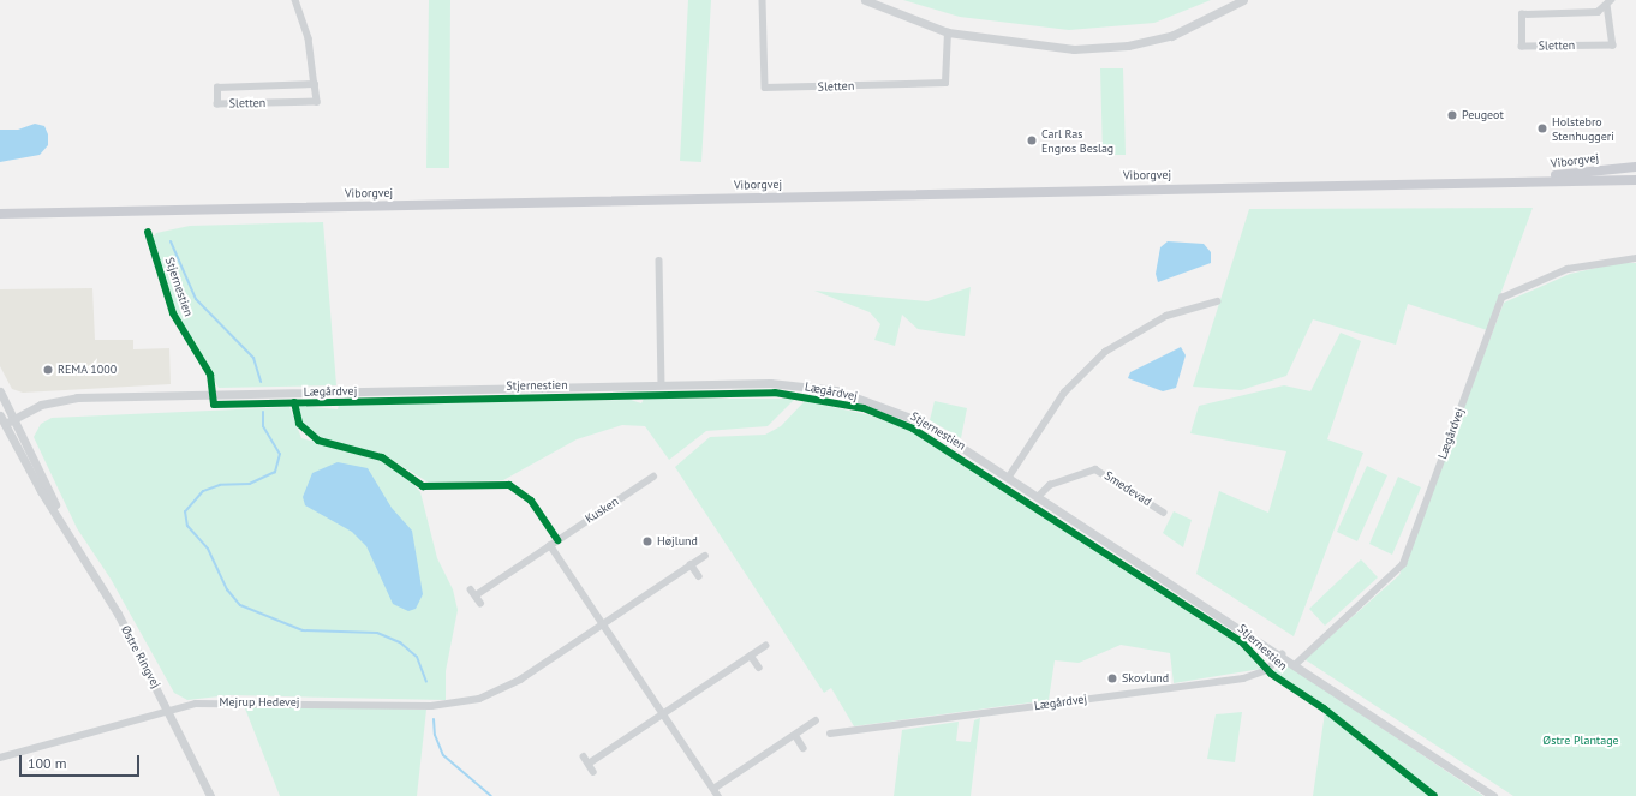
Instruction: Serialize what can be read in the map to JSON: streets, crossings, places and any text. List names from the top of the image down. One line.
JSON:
{"streets":{"main road":["Viborgvej"],"street":["Sletten","Lægårdvej","Smedevad","Kusken","Østre Ringvej","Mejrup Hedevej"],"cycle path":["Stjernestien"]},"crossings":[["Lægårdvej","Smedevad"],["Lægårdvej","Østre Ringvej"],["Østre Ringvej","Mejrup Hedevej"]],"parks":["Østre Plantage"],"places":["Peugeot","Holstebro Stenhuggeri","Carl Ras Engros Beslag","REMA 1000","Højlund","Skovlund"],"scale_bar":"100 m"}
